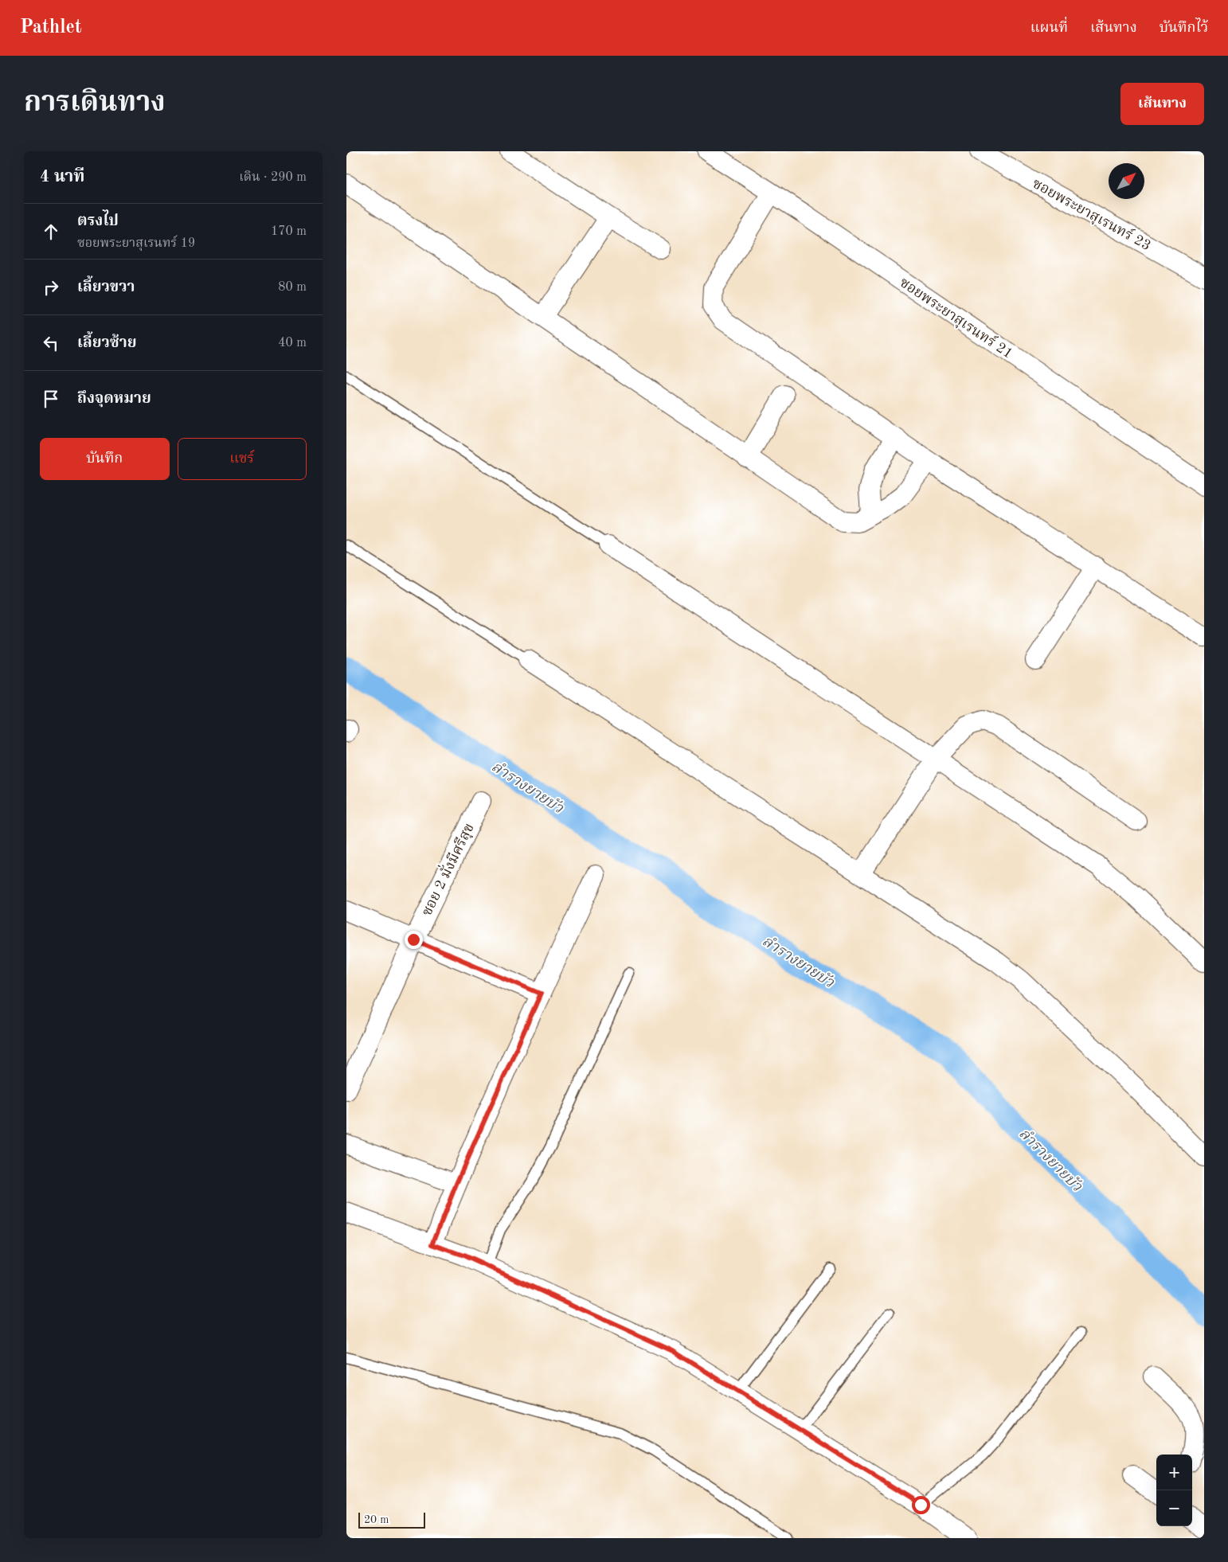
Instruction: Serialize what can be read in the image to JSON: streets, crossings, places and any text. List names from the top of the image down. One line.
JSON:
{"streets":{"street":["ซอยพระยาสุเรนทร์ 23","ซอยพระยาสุเรนทร์ 21","ซอย 2 มั่งมีศรีสุข"]},"water":["ลำรางยายบัว"],"scale_bar":"20 m","north":"top right","page":{"header":"Pathlet","nav":["แผนที่","เส้นทาง","บันทึกไว้"],"title":"การเดินทาง","buttons":["เส้นทาง",["บันทึก","แชร์"]],"heading":["4 นาที","เดิน · 290 m"],"list":[["ตรงไป","ซอยพระยาสุเรนทร์ 19","170 m"],["เลี้ยวขวา","80 m"],["เลี้ยวซ้าย","40 m"],"ถึงจุดหมาย"],"map_buttons":["+","−"],"scale":"20 m"}}
